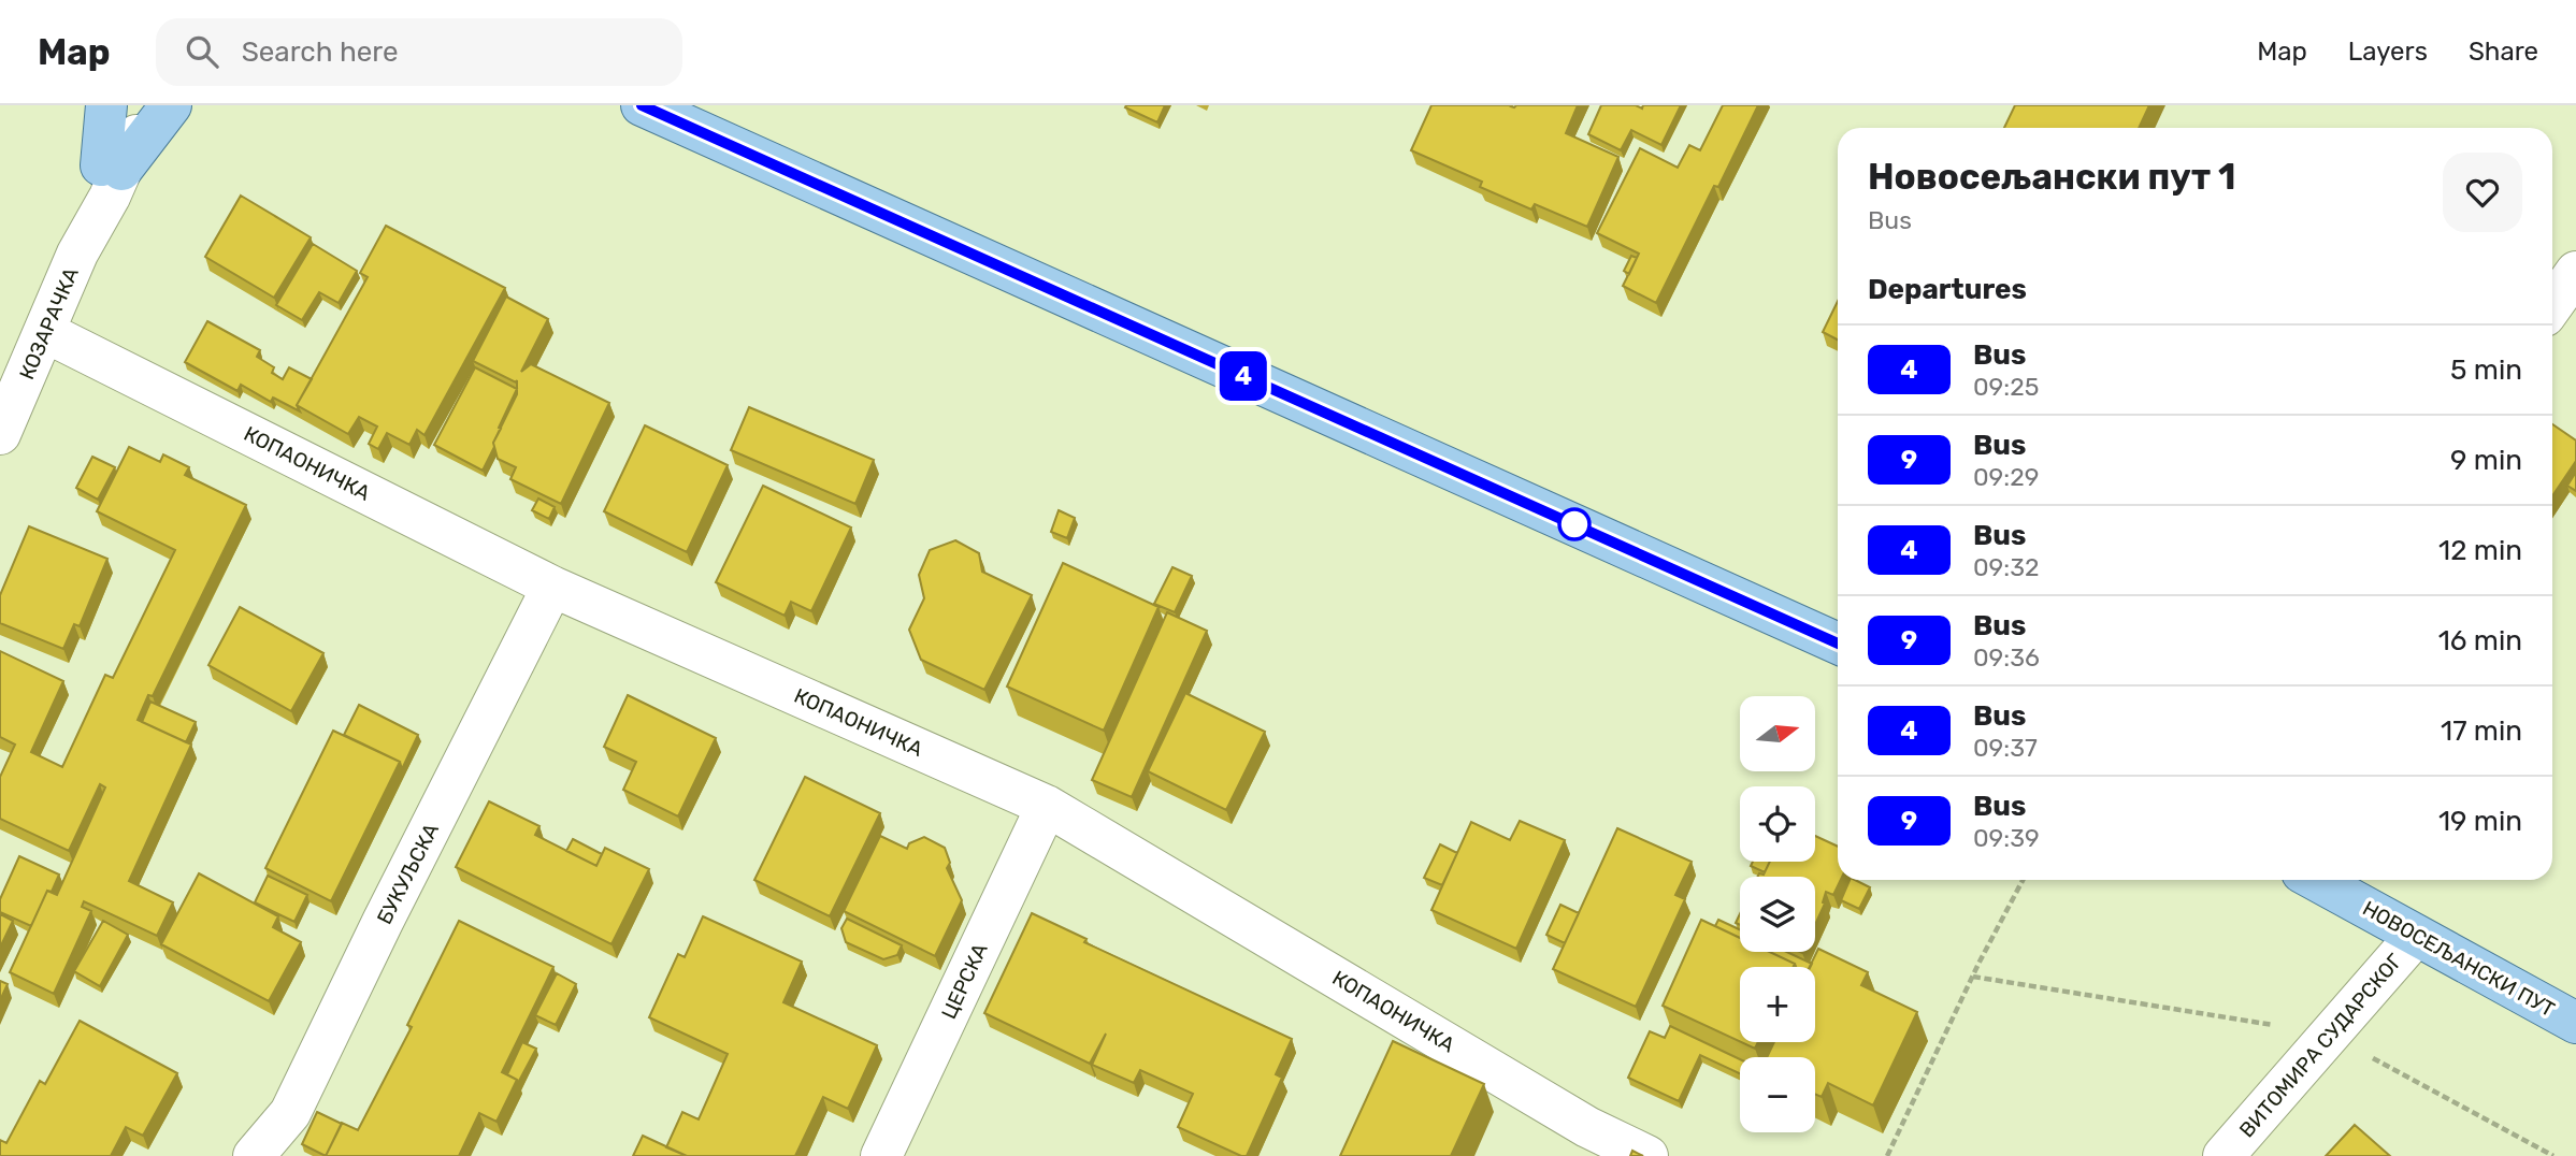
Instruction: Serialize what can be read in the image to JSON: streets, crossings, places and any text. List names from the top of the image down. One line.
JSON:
{"streets":{"main road":["НОВОСЕЉАНСКИ ПУТ"],"street":["КОЗАРАЧКА","КОПАОНИЧКА","БУКУЉСКА","ЦЕРСКА","ВИТОМИРА СУДАРСКОГ"]},"crossings":[["КОЗАРАЧКА","КОПАОНИЧКА"],["КОПАОНИЧКА","БУКУЉСКА"],["КОПАОНИЧКА","ЦЕРСКА"],["НОВОСЕЉАНСКИ ПУТ","ВИТОМИРА СУДАРСКОГ"]],"lines":["bus line 4"],"north":"right","page":{"header":"Map","search":"Search here","nav":["Map","Layers","Share"],"on_map":"4","heading":[["Новосељански пут 1","Bus"],"Departures"],"list":[{"mark":"4","name":"Bus","note":"09:25","value":"5 min"},{"mark":"9","name":"Bus","note":"09:29","value":"9 min"},{"mark":"4","name":"Bus","note":"09:32","value":"12 min"},{"mark":"9","name":"Bus","note":"09:36","value":"16 min"},{"mark":"4","name":"Bus","note":"09:37","value":"17 min"},{"mark":"9","name":"Bus","note":"09:39","value":"19 min"}],"map_buttons":["+","−"]}}
